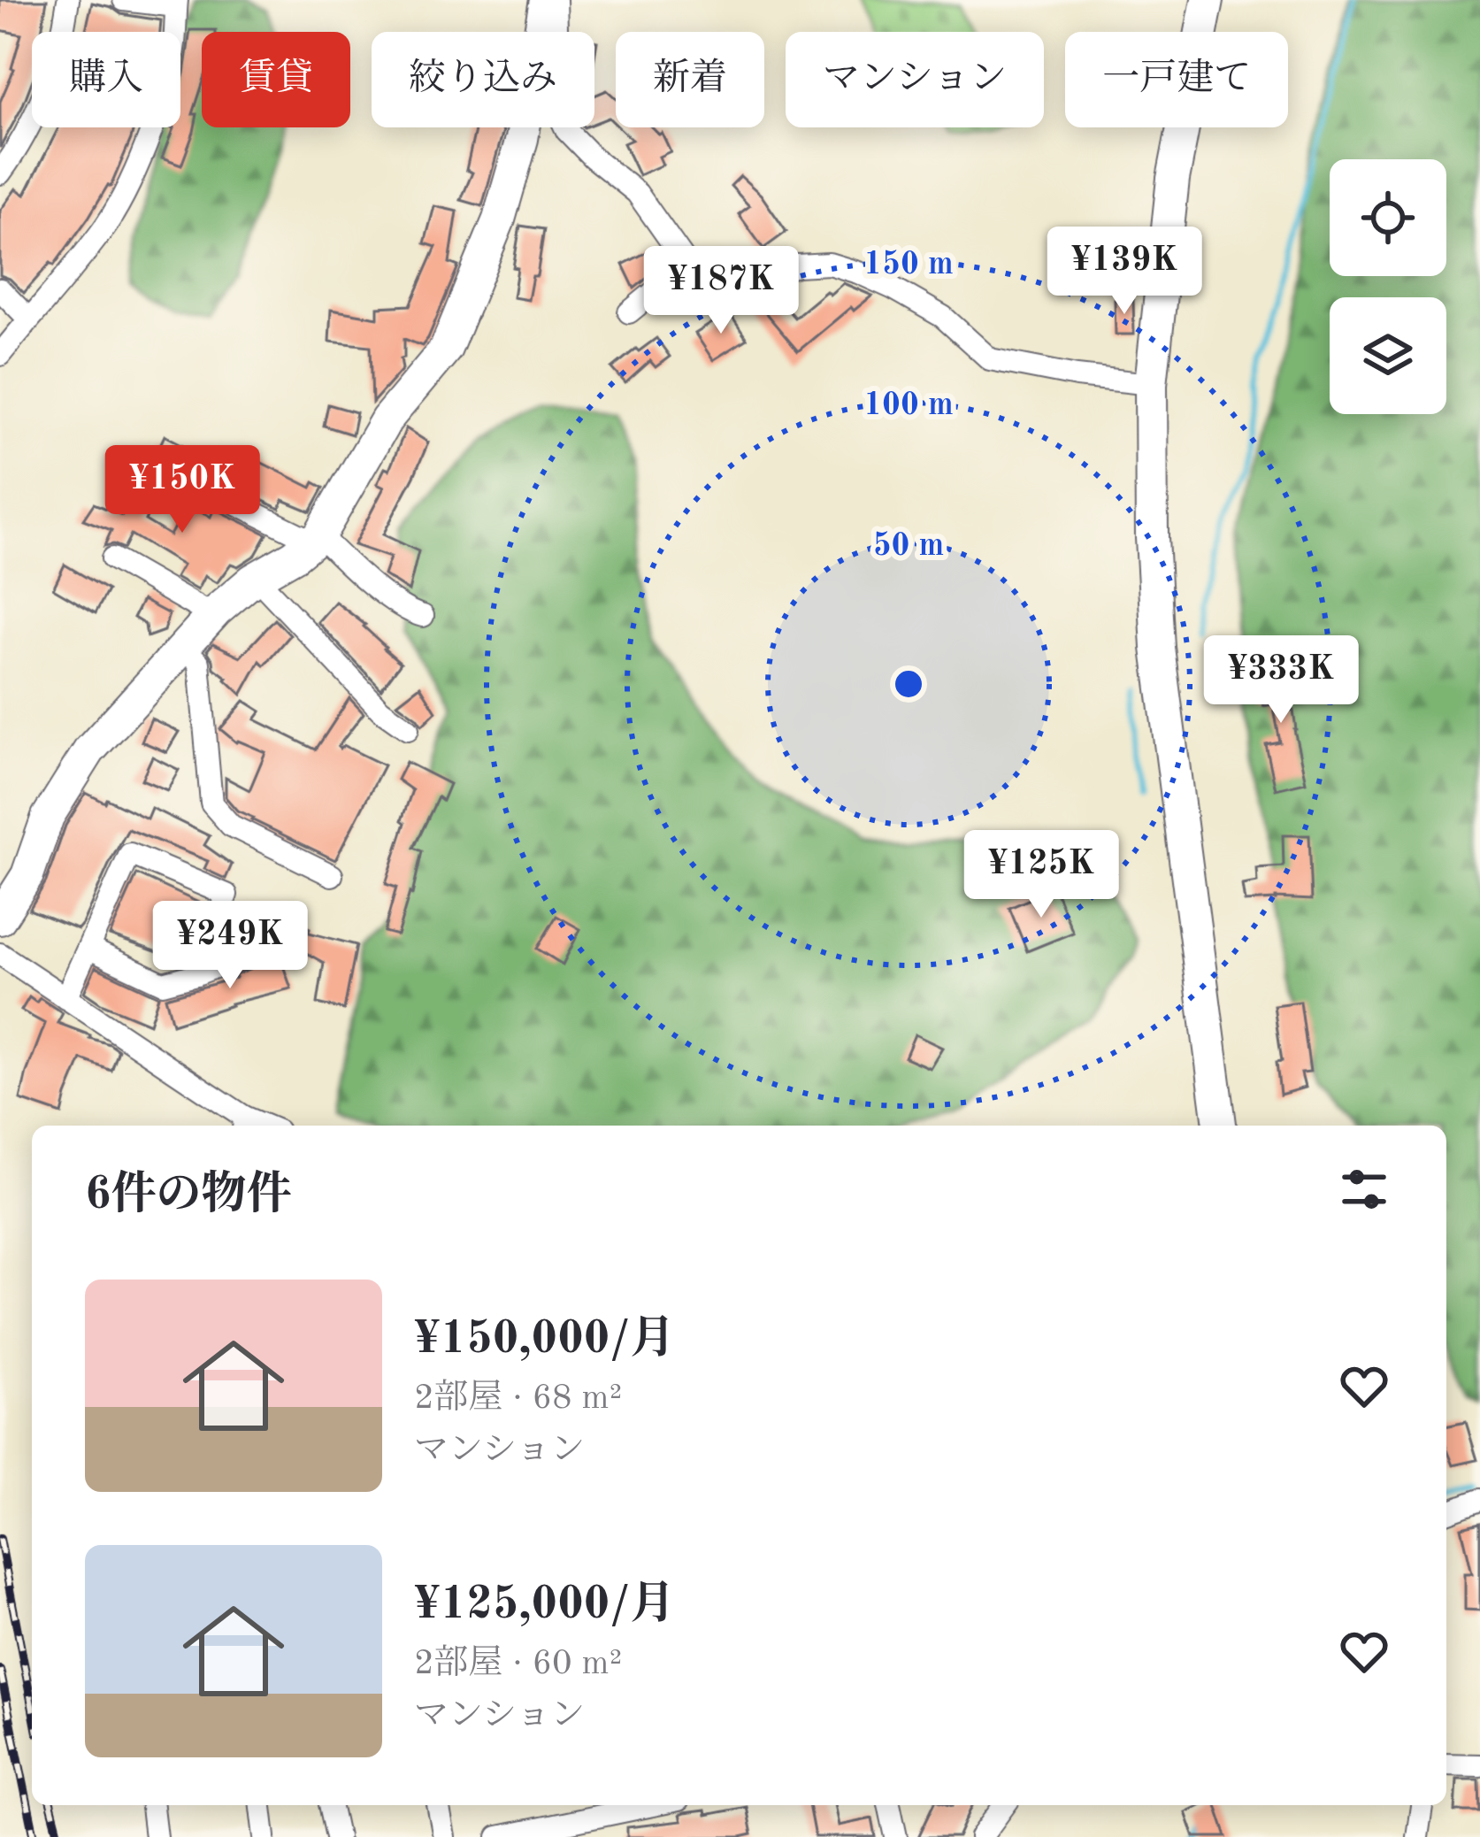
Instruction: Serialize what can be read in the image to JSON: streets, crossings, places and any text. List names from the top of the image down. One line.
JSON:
{"page":{"chip":["購入","賃貸","絞り込み","新着","マンション","一戸建て"],"price":["¥139K","¥187K","¥150K","¥333K","¥125K","¥249K"],"heading":"6件の物件","list":[{"name":"¥150,000/月","note":"2部屋 · 68 m² · マンション"},{"name":"¥125,000/月","note":"2部屋 · 60 m² · マンション"}]},"rings":["150 m","100 m","50 m"]}
